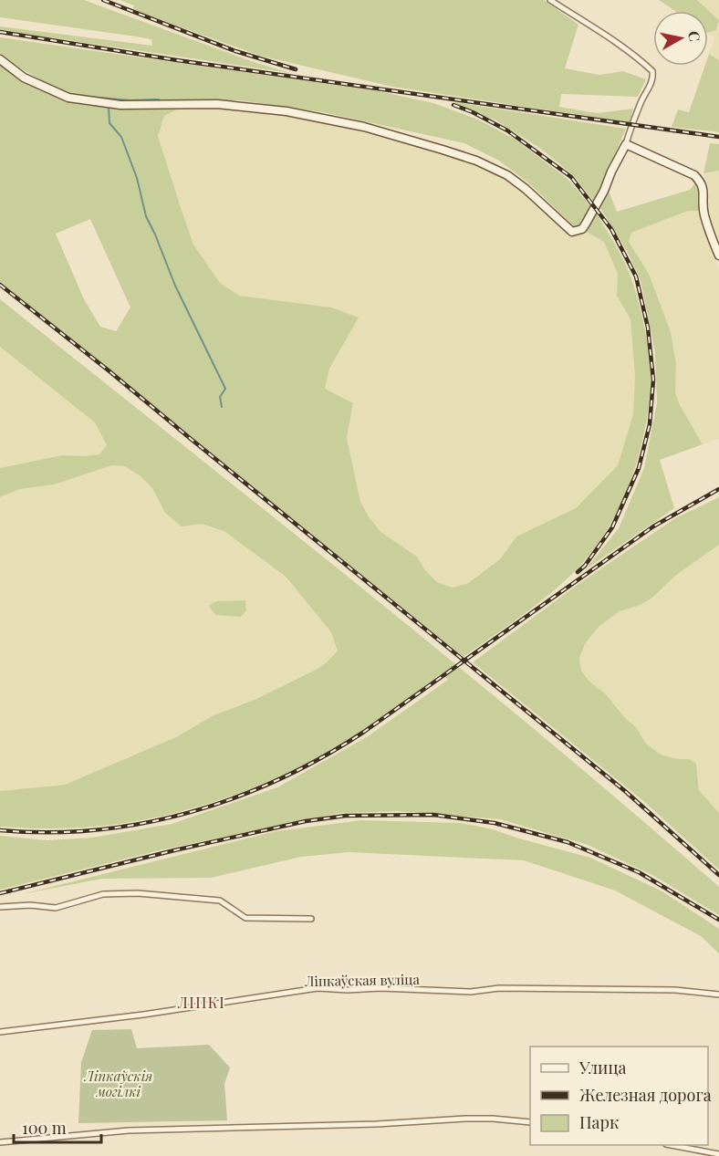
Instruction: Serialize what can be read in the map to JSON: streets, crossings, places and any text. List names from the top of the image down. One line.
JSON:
{"streets":{"street":["Ліпкаўская вуліца"]},"districts":["ЛІПКІ"],"parks":["Ліпкаўскія могілкі"],"legend":["Улица","Железная дорога","Парк"],"scale_bar":"100 m","north":"right"}
